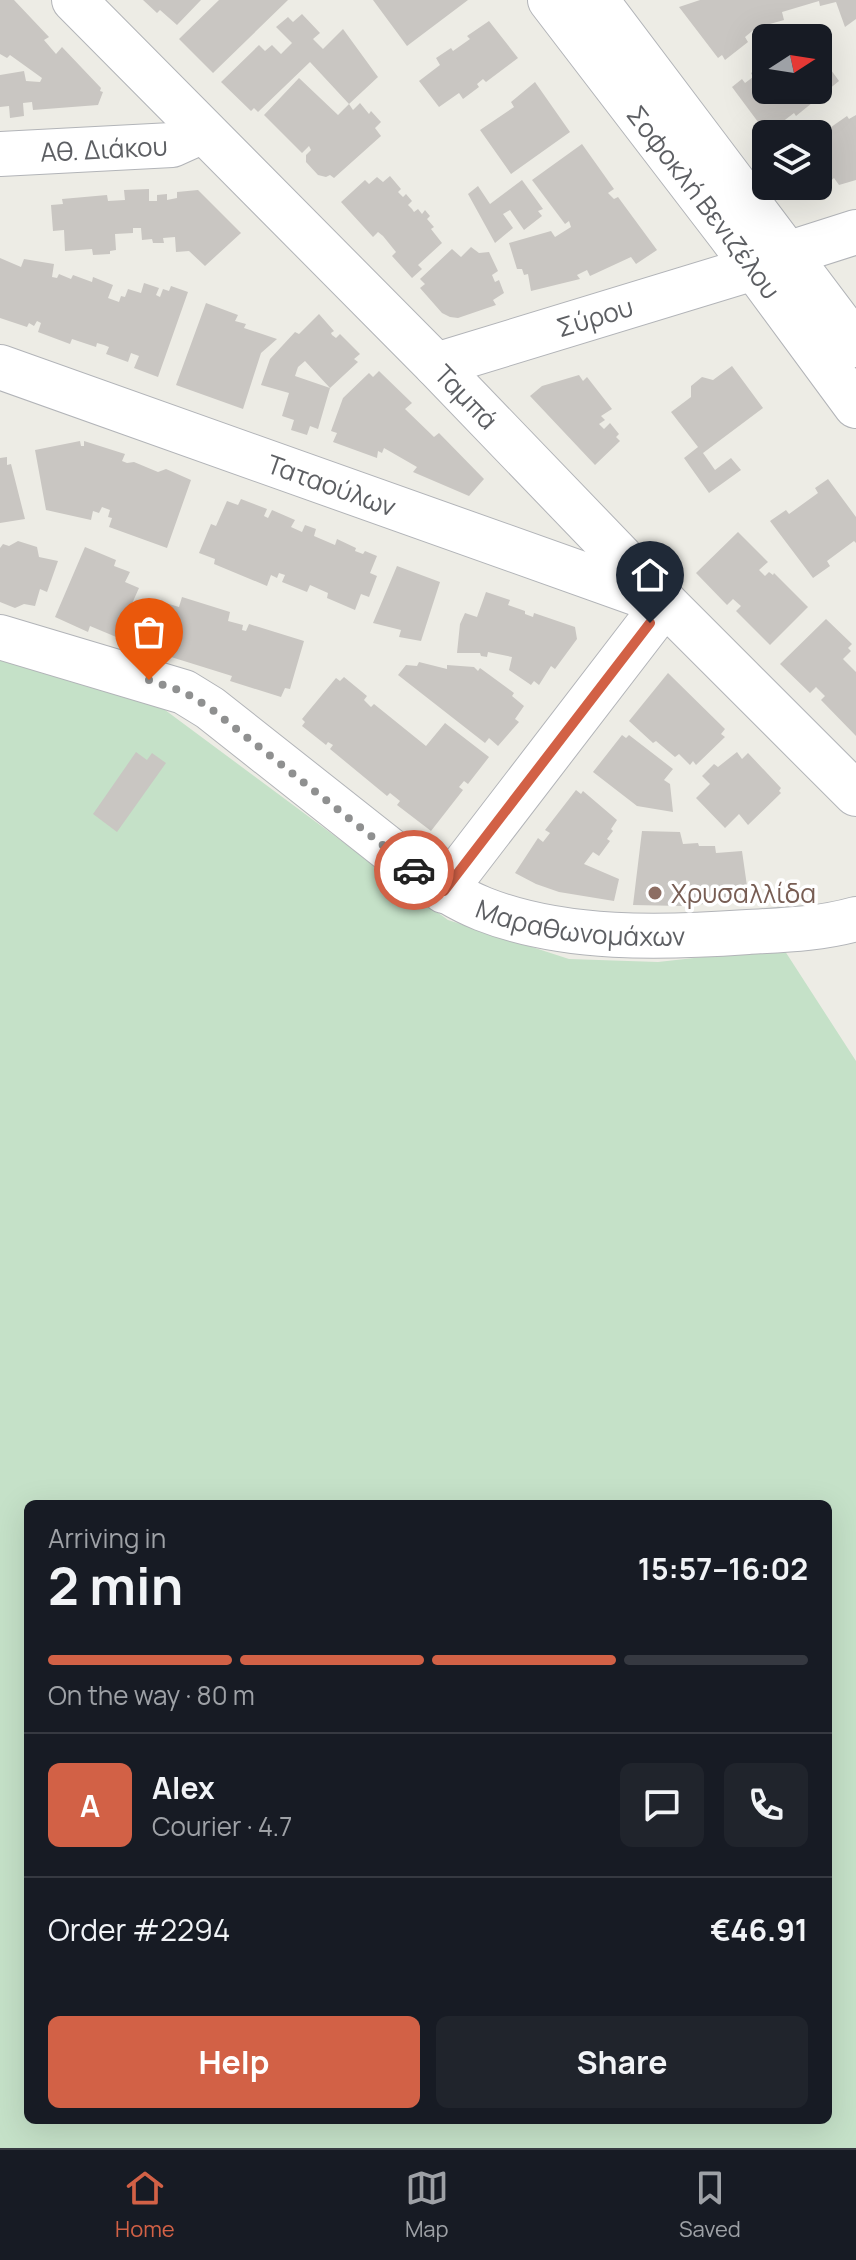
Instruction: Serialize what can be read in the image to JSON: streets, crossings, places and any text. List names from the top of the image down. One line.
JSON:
{"streets":{"street":["Αθ. Διάκου","Σοφοκλή Βενιζέλου","Σύρου","Ταμπά","Ταταούλων","Μαραθωνομάχων"]},"crossings":[["Αθ. Διάκου","Ταμπά"],["Σοφοκλή Βενιζέλου","Σύρου"],["Σύρου","Ταμπά"],["Ταμπά","Ταταούλων"]],"places":["Χρυσαλλίδα"],"north":"right","page":{"heading":["2 min","Arriving in","15:57–16:02"],"panel":["Alex","Courier · 4.7","Order #2294","€46.91"],"bar":"On the way · 80 m","round":"A","buttons":["Help","Share"],"tabs":["Home","Map","Saved"]}}
